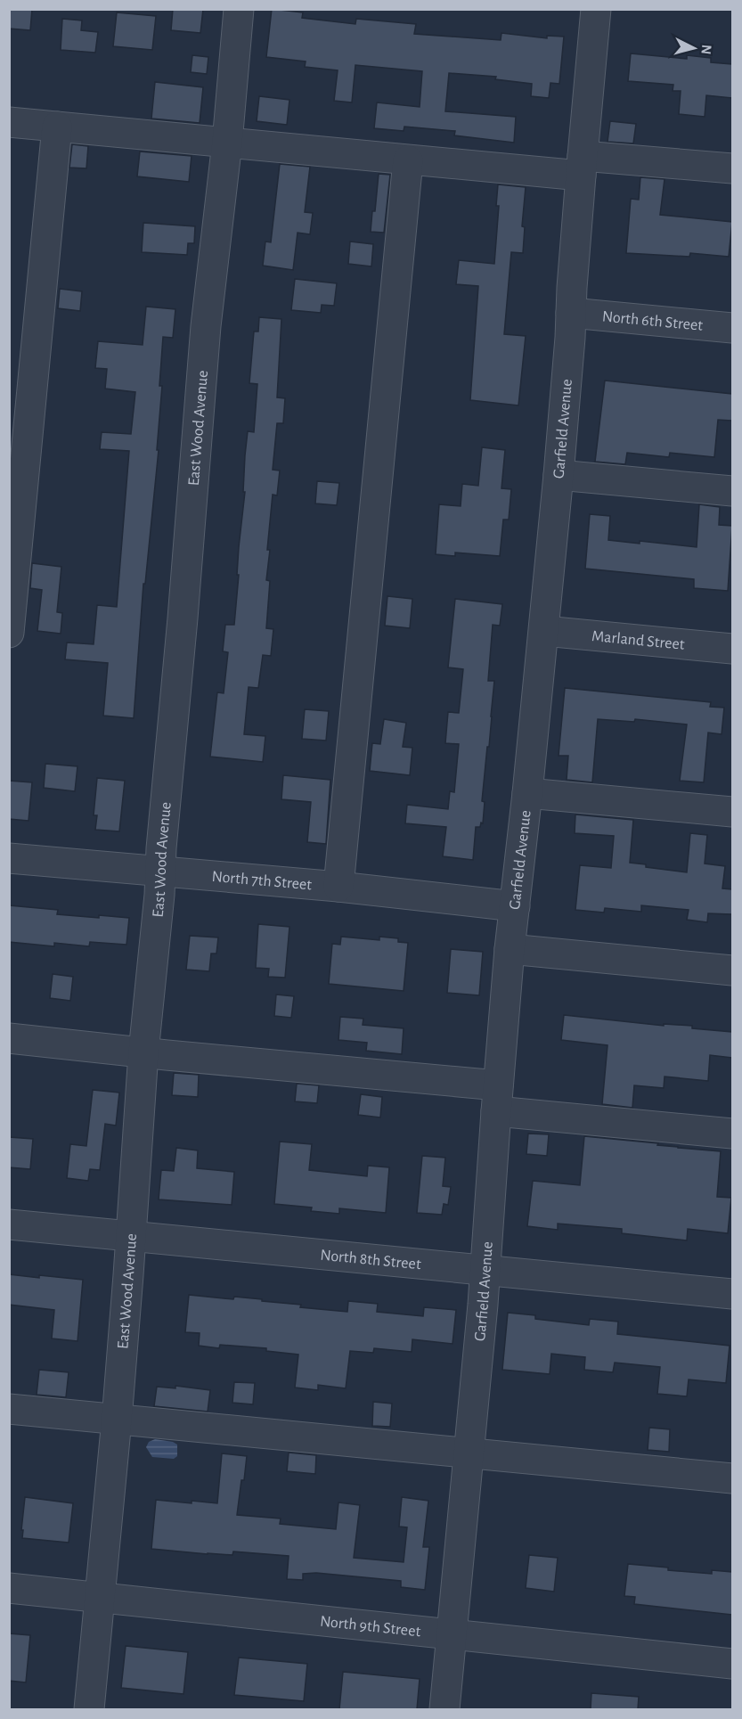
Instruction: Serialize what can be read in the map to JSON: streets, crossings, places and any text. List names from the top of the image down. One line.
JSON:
{"streets":{"street":["North 6th Street","East Wood Avenue","Garfield Avenue","Marland Street","North 7th Street","North 8th Street","North 9th Street"]},"crossings":[["North 6th Street","Garfield Avenue"],["East Wood Avenue","North 7th Street"],["East Wood Avenue","North 8th Street"],["East Wood Avenue","North 9th Street"],["Garfield Avenue","Marland Street"],["Garfield Avenue","North 7th Street"],["Garfield Avenue","North 8th Street"],["Garfield Avenue","North 9th Street"]],"north":"right"}
